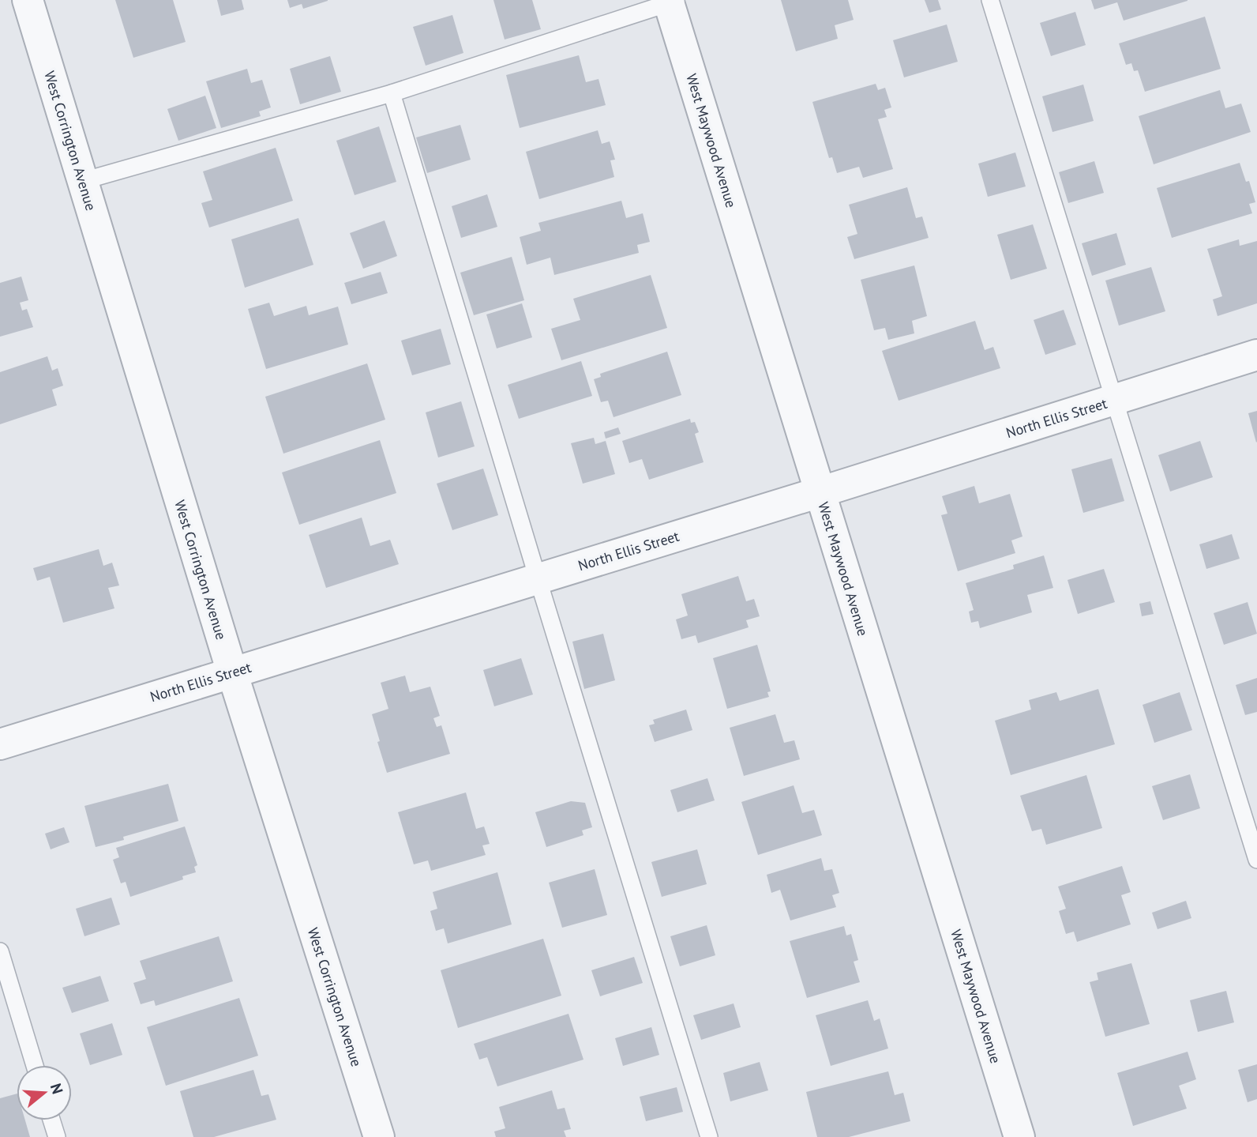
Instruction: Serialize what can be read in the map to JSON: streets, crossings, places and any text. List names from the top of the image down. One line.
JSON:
{"streets":{"street":["West Corrington Avenue","West Maywood Avenue","North Ellis Street"]},"crossings":[["West Corrington Avenue","North Ellis Street"],["West Maywood Avenue","North Ellis Street"]],"north":"right"}
